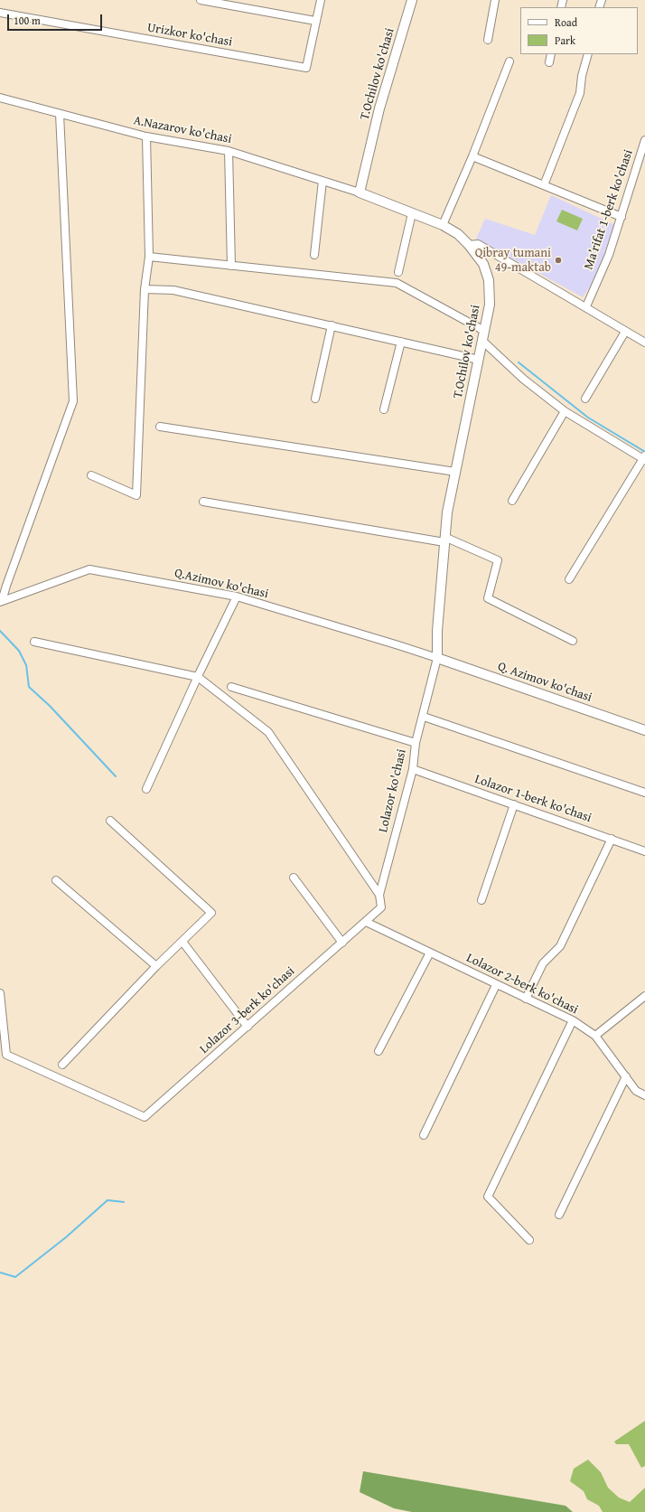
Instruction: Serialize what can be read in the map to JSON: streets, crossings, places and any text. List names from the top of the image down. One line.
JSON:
{"streets":{"main road":["T.Ochilov ko'chasi","Q. Azimov ko'chasi"],"street":["Urizkor ko'chasi","A.Nazarov ko'chasi","Ma’rifat 1-berk ko'chasi","Q.Azimov ko'chasi","Lolazor ko'chasi","Lolazor 1-berk ko'chasi","Lolazor 2-berk ko'chasi","Lolazor 3-berk ko'chasi"]},"crossings":[["T.Ochilov ko'chasi","A.Nazarov ko'chasi"],["T.Ochilov ko'chasi","Q.Azimov ko'chasi"],["T.Ochilov ko'chasi","Q. Azimov ko'chasi"],["T.Ochilov ko'chasi","Lolazor ko'chasi"],["Q.Azimov ko'chasi","Q. Azimov ko'chasi"],["Q.Azimov ko'chasi","Lolazor ko'chasi"],["Q. Azimov ko'chasi","Lolazor ko'chasi"],["Lolazor ko'chasi","Lolazor 1-berk ko'chasi"],["Lolazor ko'chasi","Lolazor 2-berk ko'chasi"],["Lolazor ko'chasi","Lolazor 3-berk ko'chasi"],["Lolazor 2-berk ko'chasi","Lolazor 3-berk ko'chasi"]],"places":["Qibray tumani 49-maktab"],"legend":["Road","Park"],"scale_bar":"100 m"}
